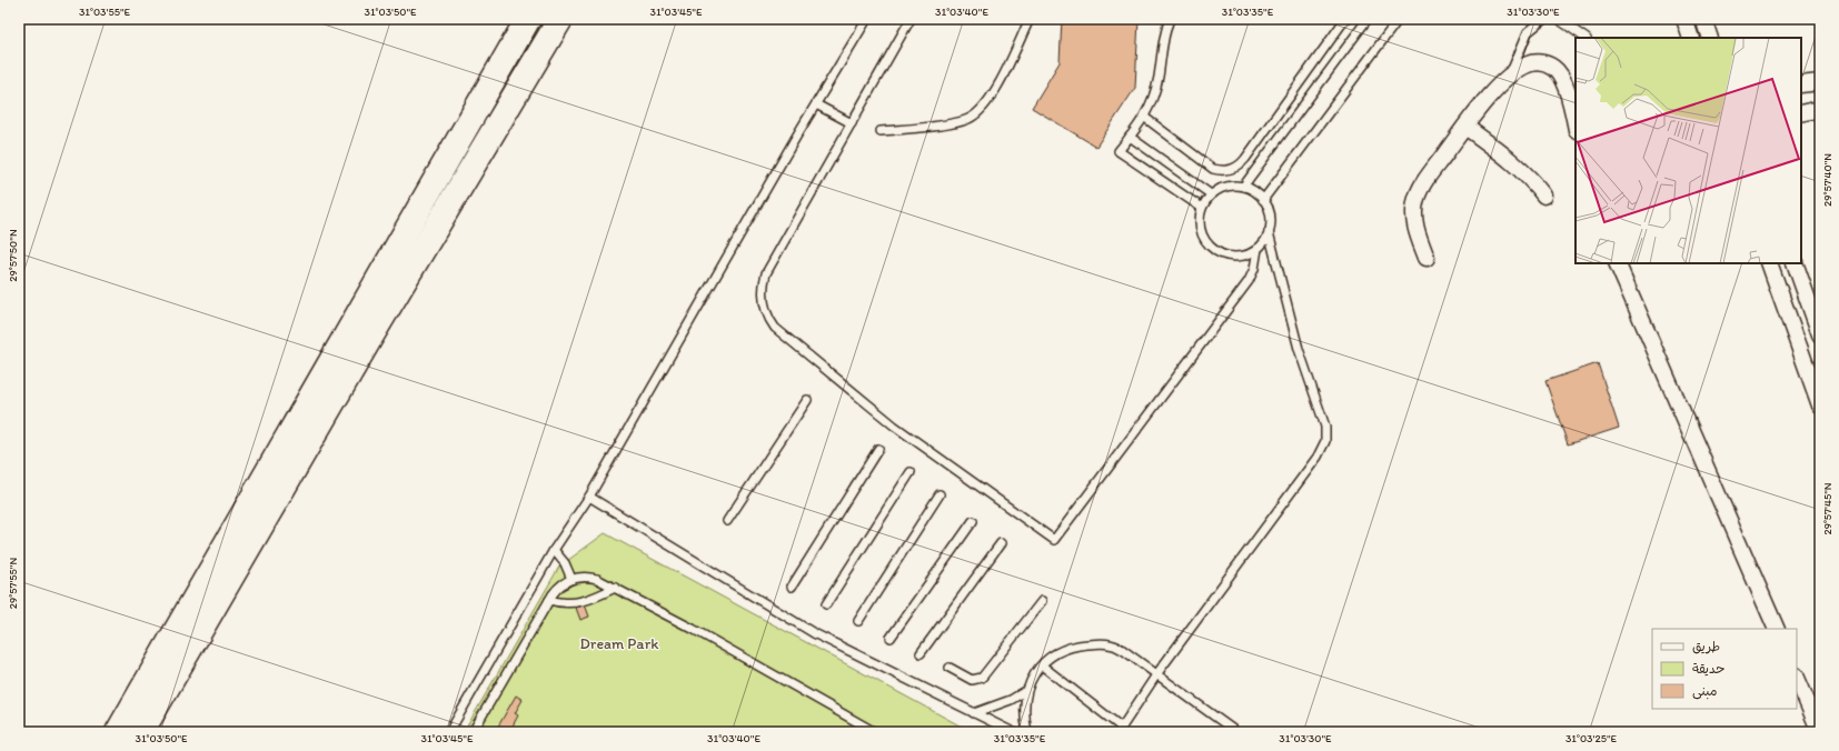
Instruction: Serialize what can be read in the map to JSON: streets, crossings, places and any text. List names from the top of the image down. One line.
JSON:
{"parks":["Dream Park"],"legend":["طريق","حديقة","مبنى"],"coordinates":["31°03'55\"E","31°03'50\"E","31°03'45\"E","31°03'40\"E","31°03'35\"E","31°03'30\"E","29°57'40\"N","29°57'50\"N","29°57'45\"N","29°57'55\"N","31°03'25\"E"]}
